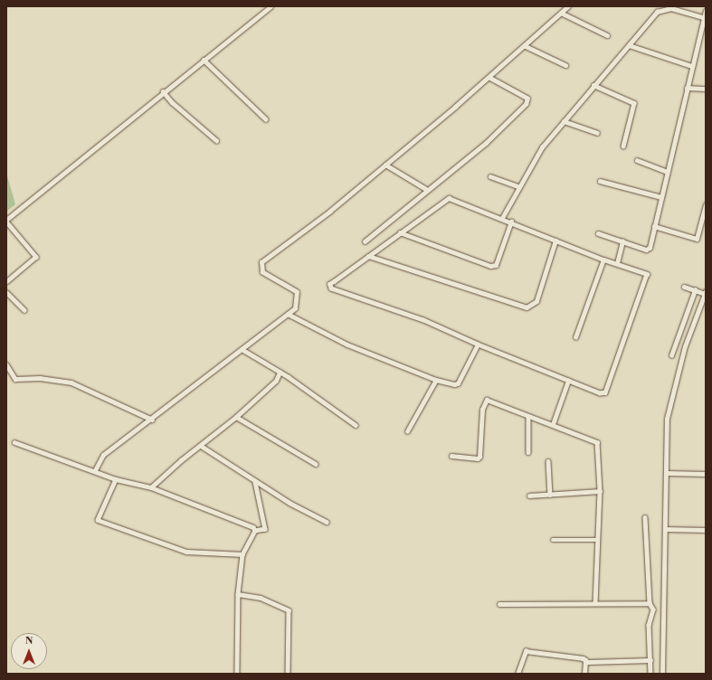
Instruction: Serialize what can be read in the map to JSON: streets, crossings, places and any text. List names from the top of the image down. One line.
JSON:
{"north":"top"}
